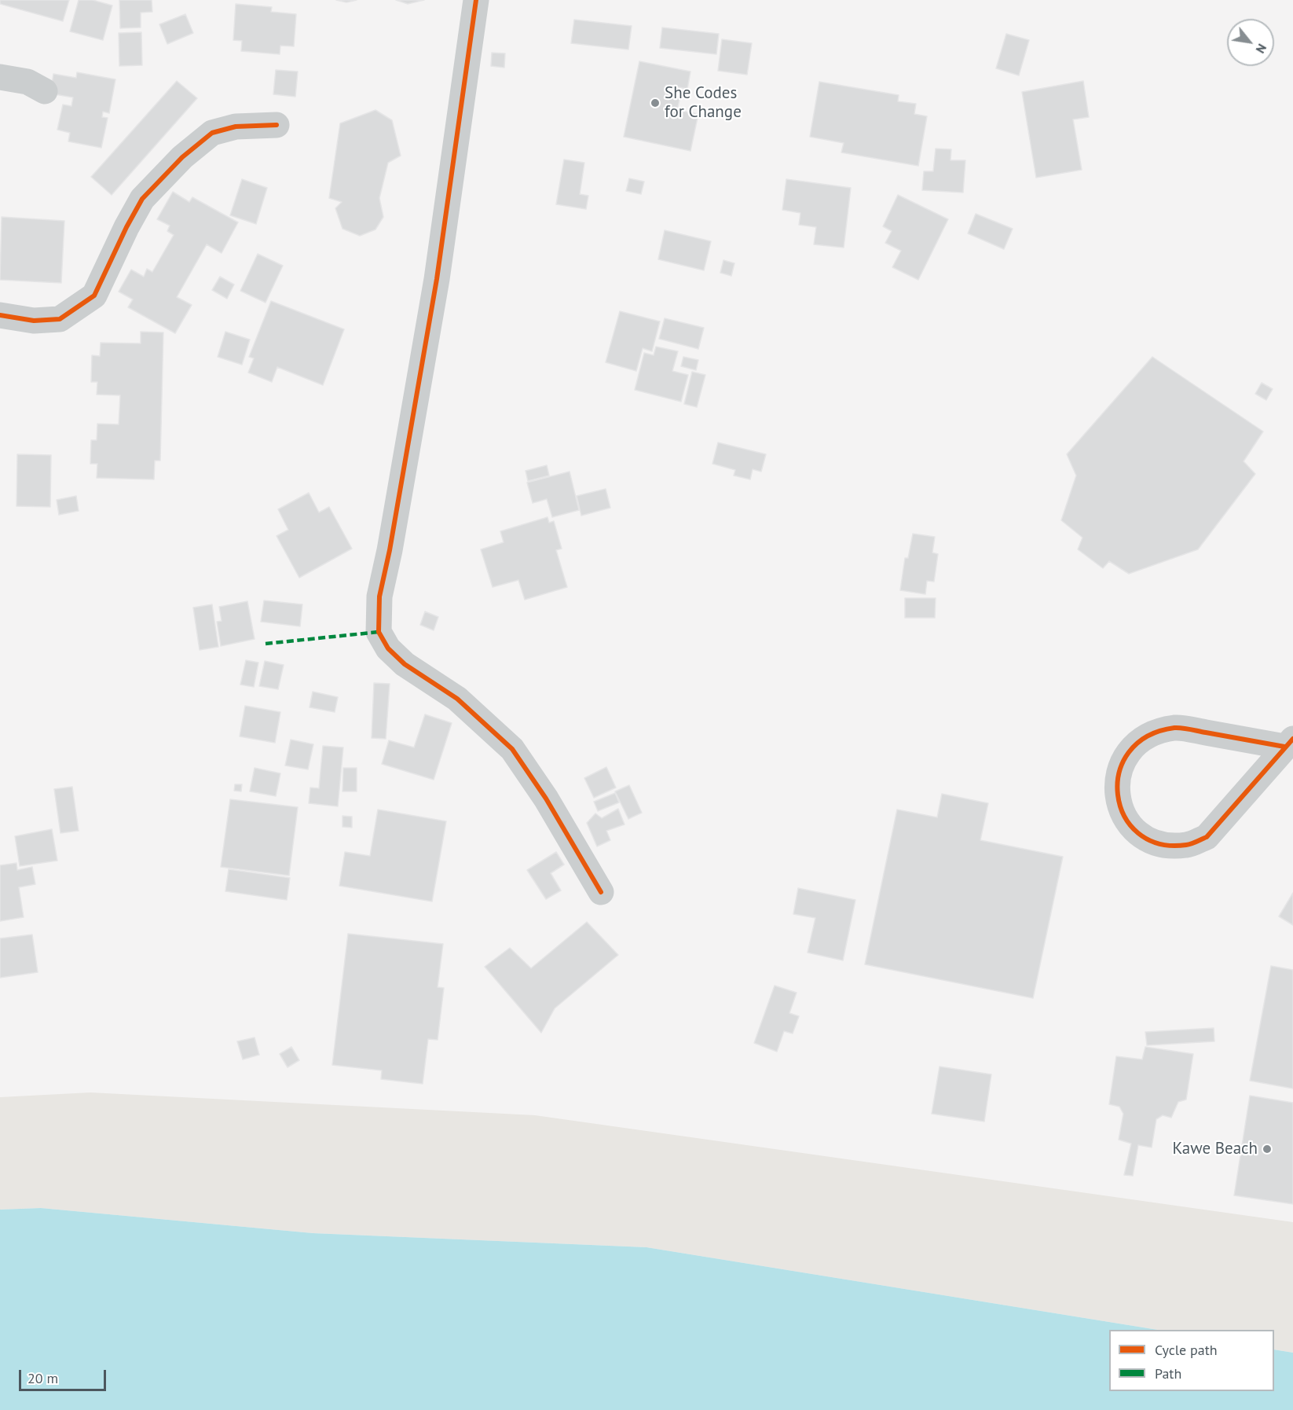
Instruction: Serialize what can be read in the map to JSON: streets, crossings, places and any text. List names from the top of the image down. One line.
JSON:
{"places":["She Codes for Change","Kawe Beach"],"legend":["Cycle path","Path"],"scale_bar":"20 m","north":"bottom right"}
